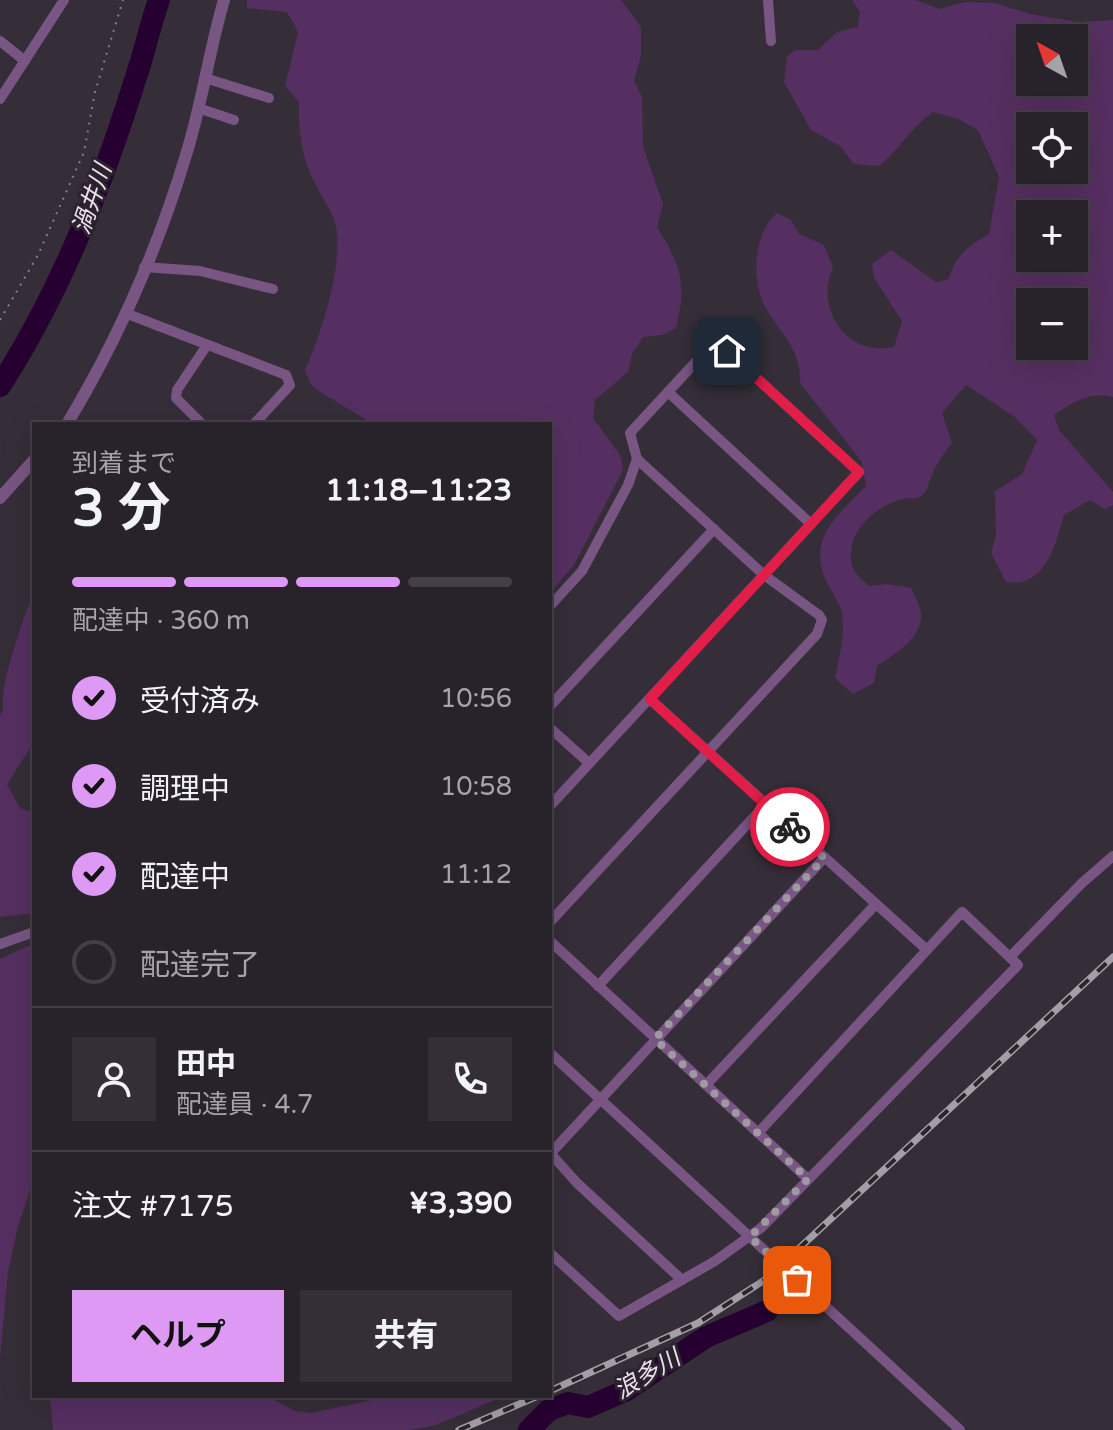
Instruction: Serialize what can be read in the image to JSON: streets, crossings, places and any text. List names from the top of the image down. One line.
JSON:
{"water":["渦井川","浪多川"],"north":"top left","page":{"map_buttons":["+","−"],"heading":["3 分","到着まで","11:18–11:23"],"panel":["田中","配達員 · 4.7","注文 #7175","¥3,390"],"bar":"配達中 · 360 m","list":[["受付済み","10:56"],["調理中","10:58"],["配達中","11:12"],"配達完了"],"buttons":["ヘルプ","共有"]}}
